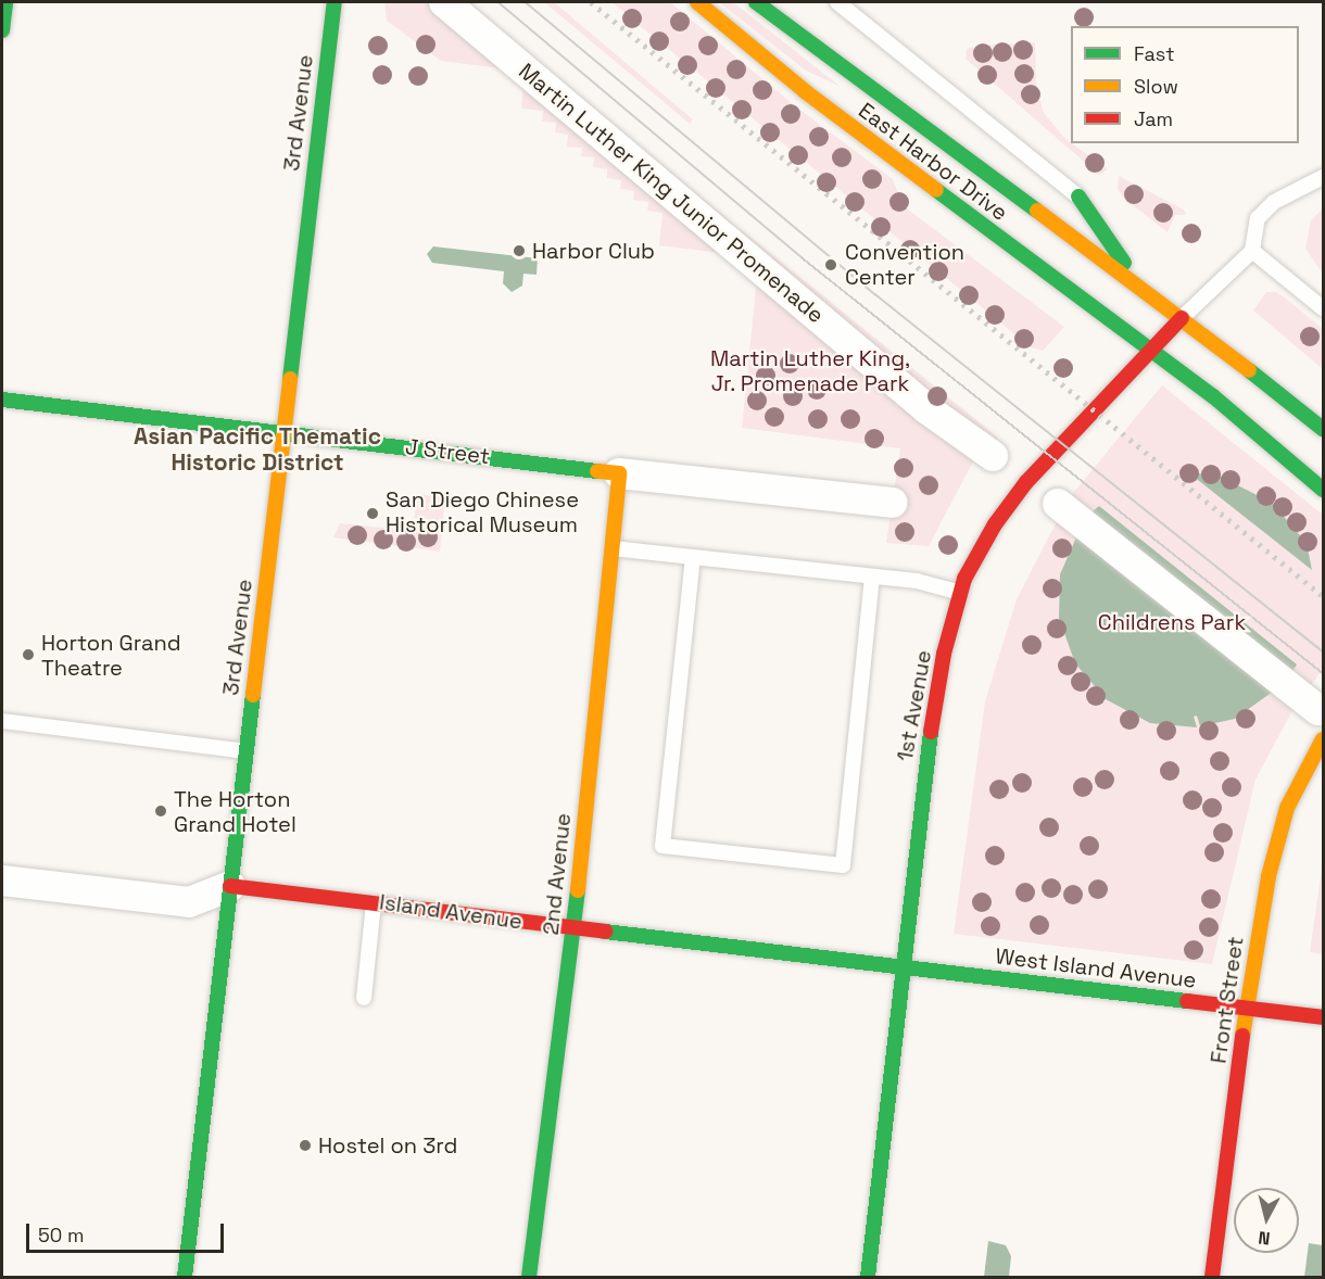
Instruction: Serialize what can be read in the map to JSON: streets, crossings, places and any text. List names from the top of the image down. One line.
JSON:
{"streets":{"street":["3rd Avenue","East Harbor Drive","Martin Luther King Junior Promenade","J Street","1st Avenue","2nd Avenue","Island Avenue","West Island Avenue","Front Street"]},"crossings":[["3rd Avenue","J Street"],["3rd Avenue","Island Avenue"],["East Harbor Drive","1st Avenue"],["J Street","2nd Avenue"],["1st Avenue","Island Avenue"],["1st Avenue","West Island Avenue"],["2nd Avenue","Island Avenue"],["Island Avenue","West Island Avenue"],["West Island Avenue","Front Street"]],"districts":["Asian Pacific Thematic Historic District"],"parks":["Martin Luther King, Jr. Promenade Park","Childrens Park"],"places":["Harbor Club","Convention Center","San Diego Chinese Historical Museum","Horton Grand Theatre","The Horton Grand Hotel","Hostel on 3rd"],"legend":["Fast","Slow","Jam"],"scale_bar":"50 m","north":"bottom"}
